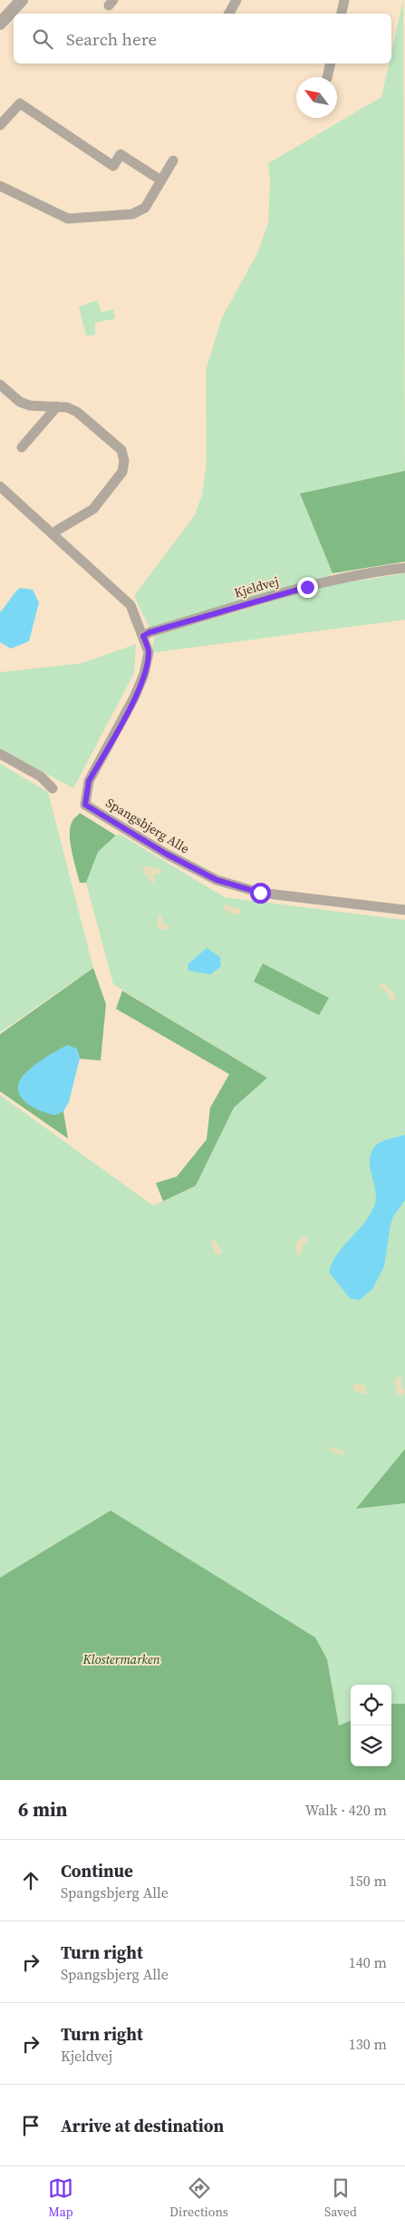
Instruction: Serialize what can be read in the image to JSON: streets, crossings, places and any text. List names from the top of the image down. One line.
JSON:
{"streets":{"street":["Kjeldvej","Spangsbjerg Alle"]},"crossings":[["Kjeldvej","Spangsbjerg Alle"]],"parks":["Klostermarken"],"north":"top left","page":{"search":"Search here","heading":["6 min","Walk · 420 m"],"list":[["Continue","Spangsbjerg Alle","150 m"],["Turn right","Spangsbjerg Alle","140 m"],["Turn right","Kjeldvej","130 m"],"Arrive at destination"],"nav":["Map","Directions","Saved"]}}
